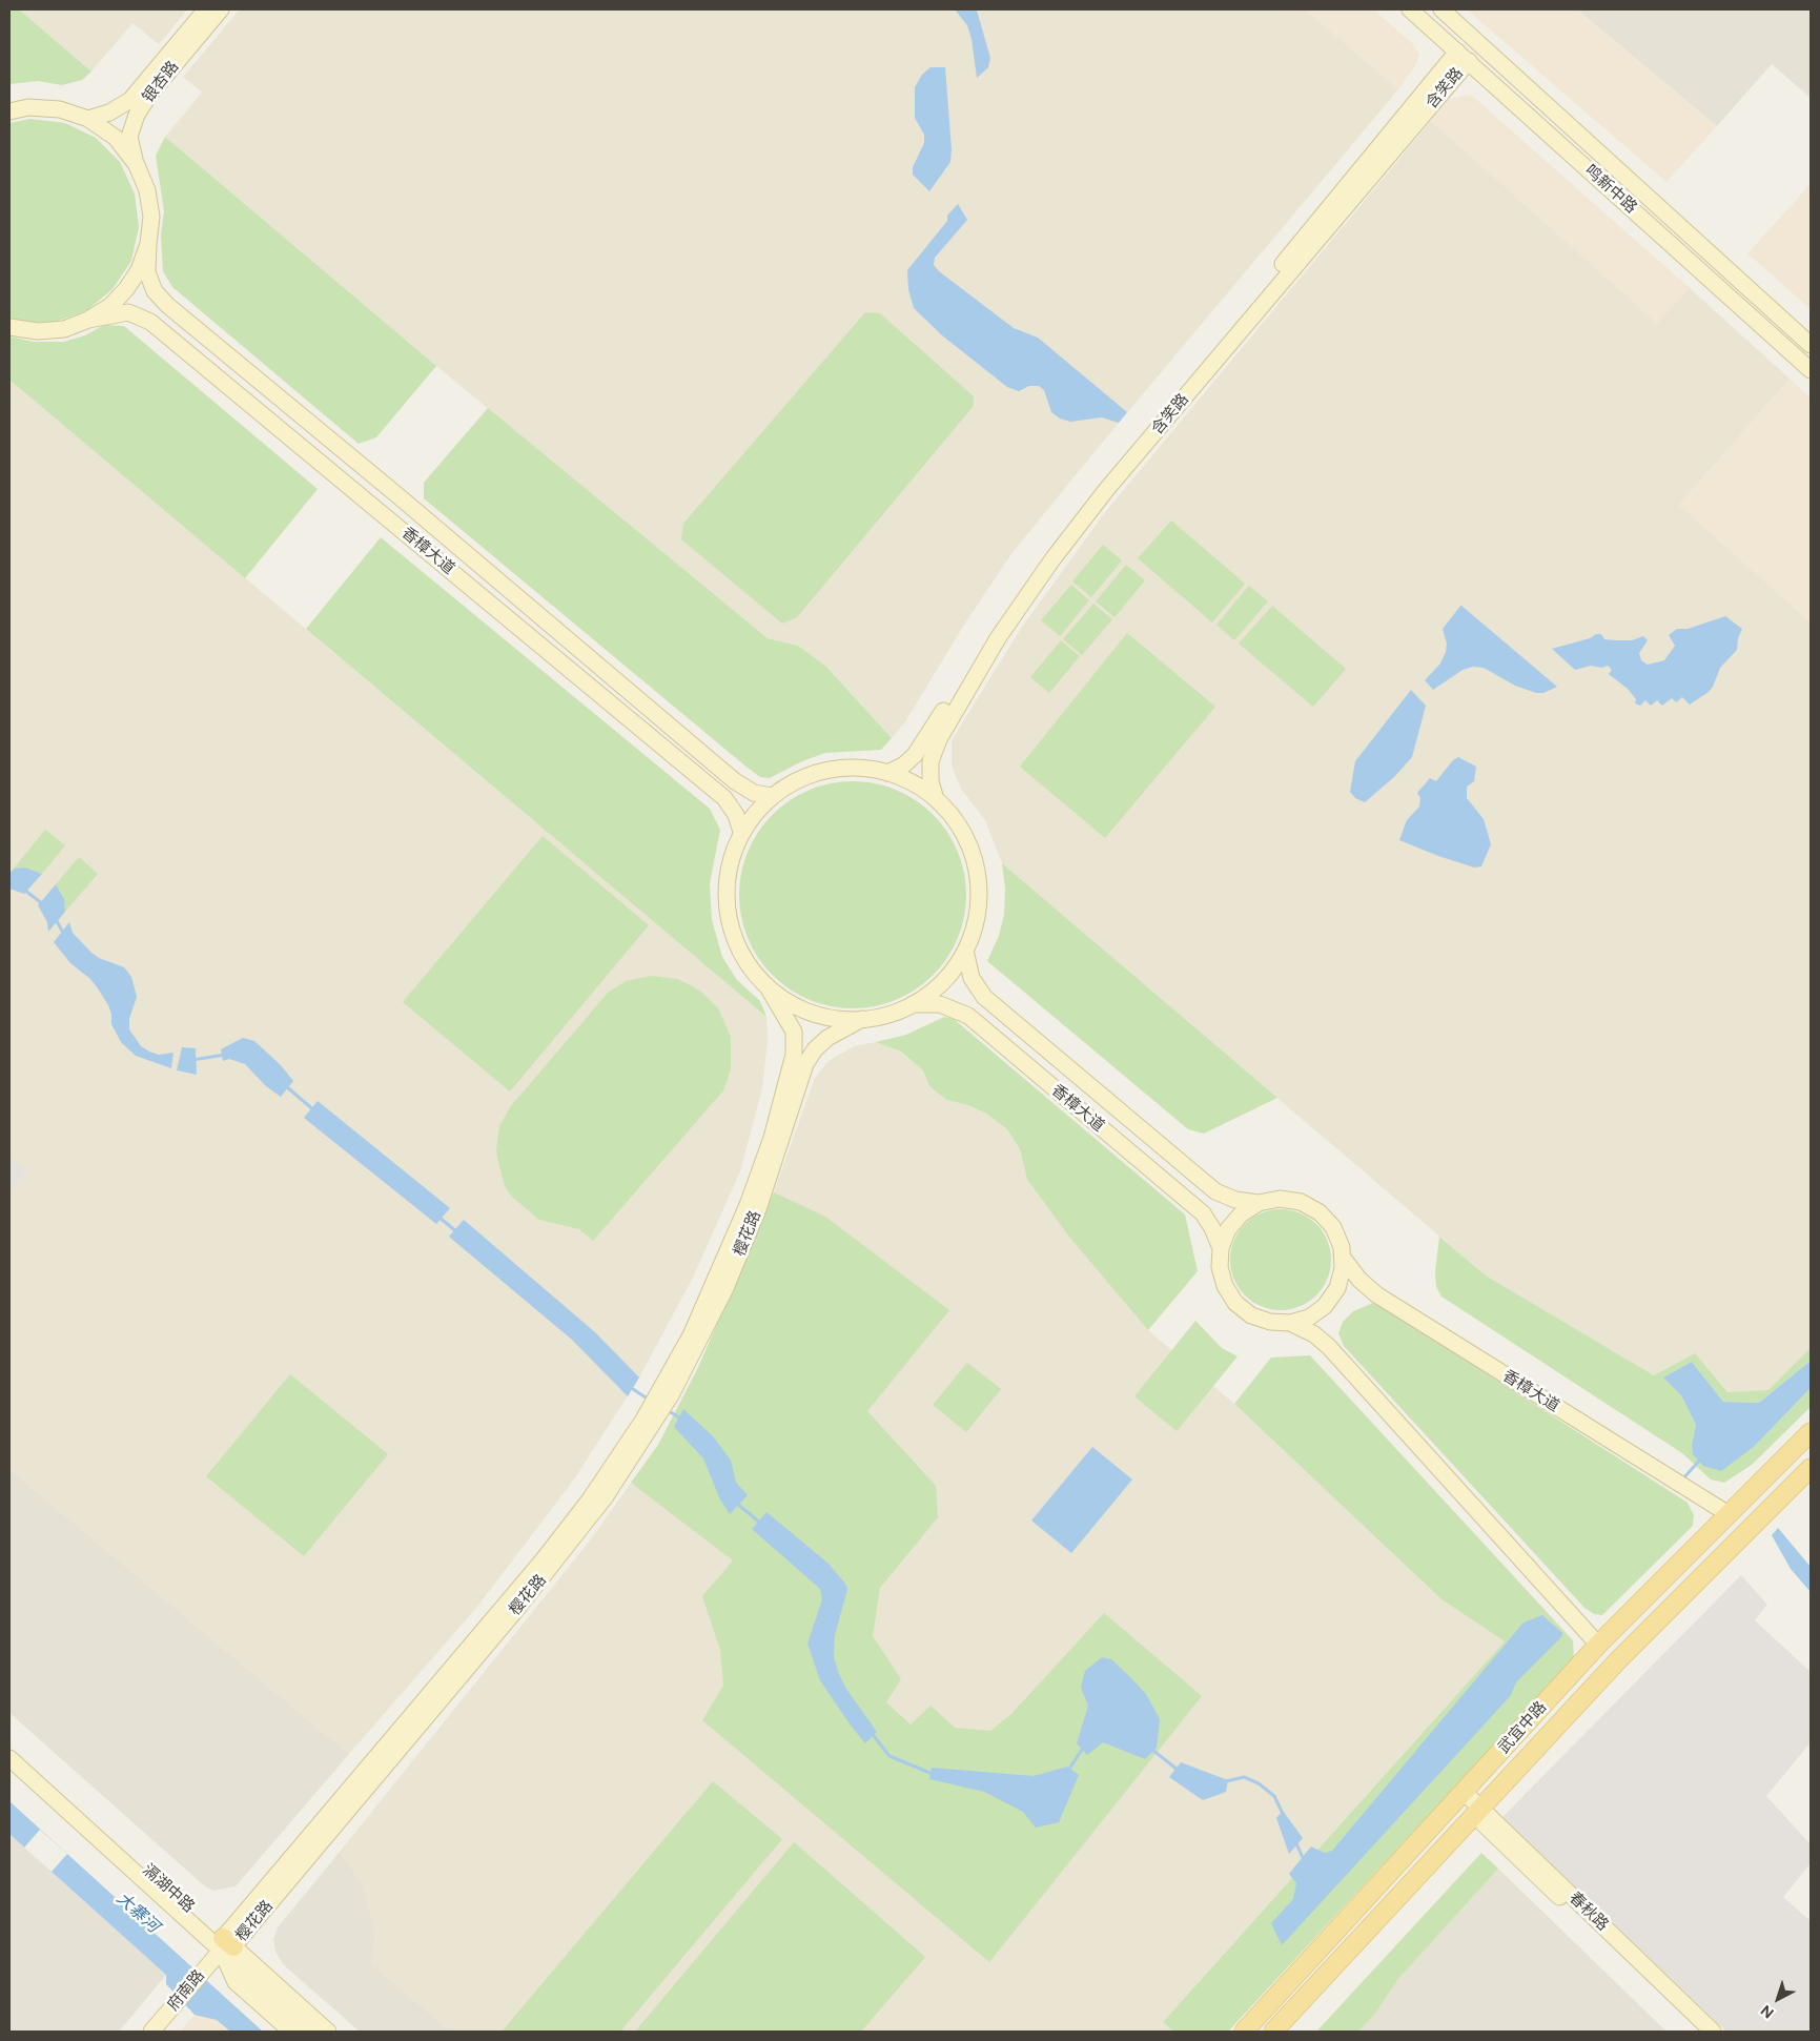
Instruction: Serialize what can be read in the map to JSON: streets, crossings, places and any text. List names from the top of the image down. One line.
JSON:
{"streets":{"main road":["武宜中路"],"street":["银杏路","含笑路","鸣新中路","香樟大道","樱花路","滆湖中路","春秋路","府南路"]},"crossings":[["含笑路","鸣新中路"],["香樟大道","武宜中路"],["樱花路","滆湖中路"],["樱花路","府南路"],["武宜中路","春秋路"],["滆湖中路","府南路"]],"water":["大寨河"],"north":"bottom left"}
